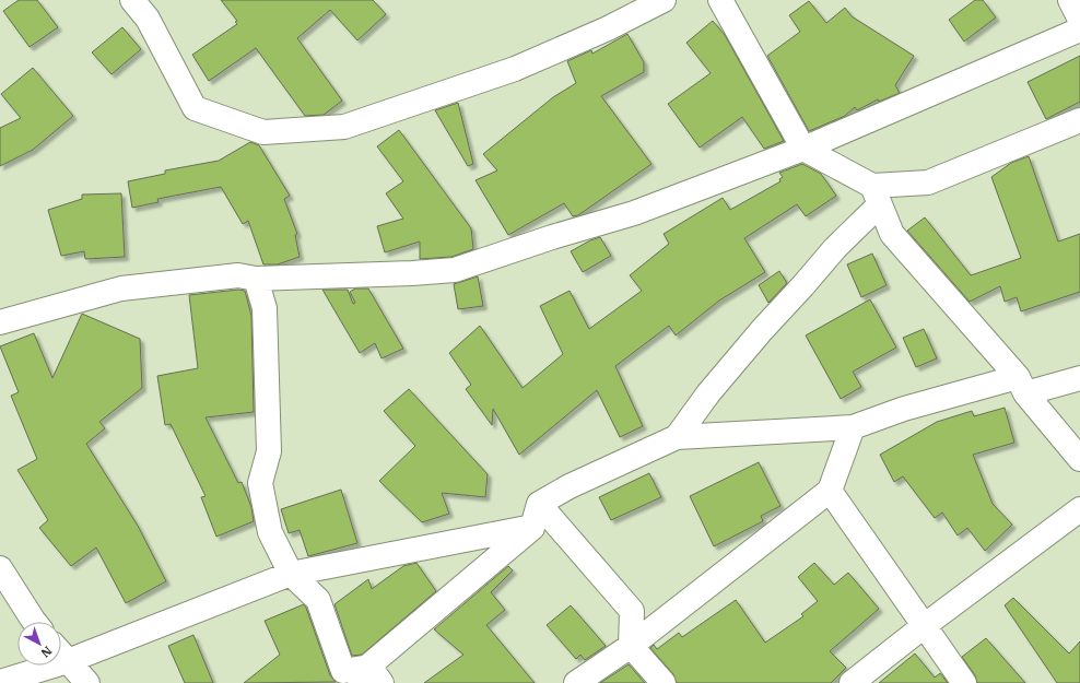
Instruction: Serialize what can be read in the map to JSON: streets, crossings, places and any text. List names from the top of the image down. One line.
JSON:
{"north":"bottom right"}
